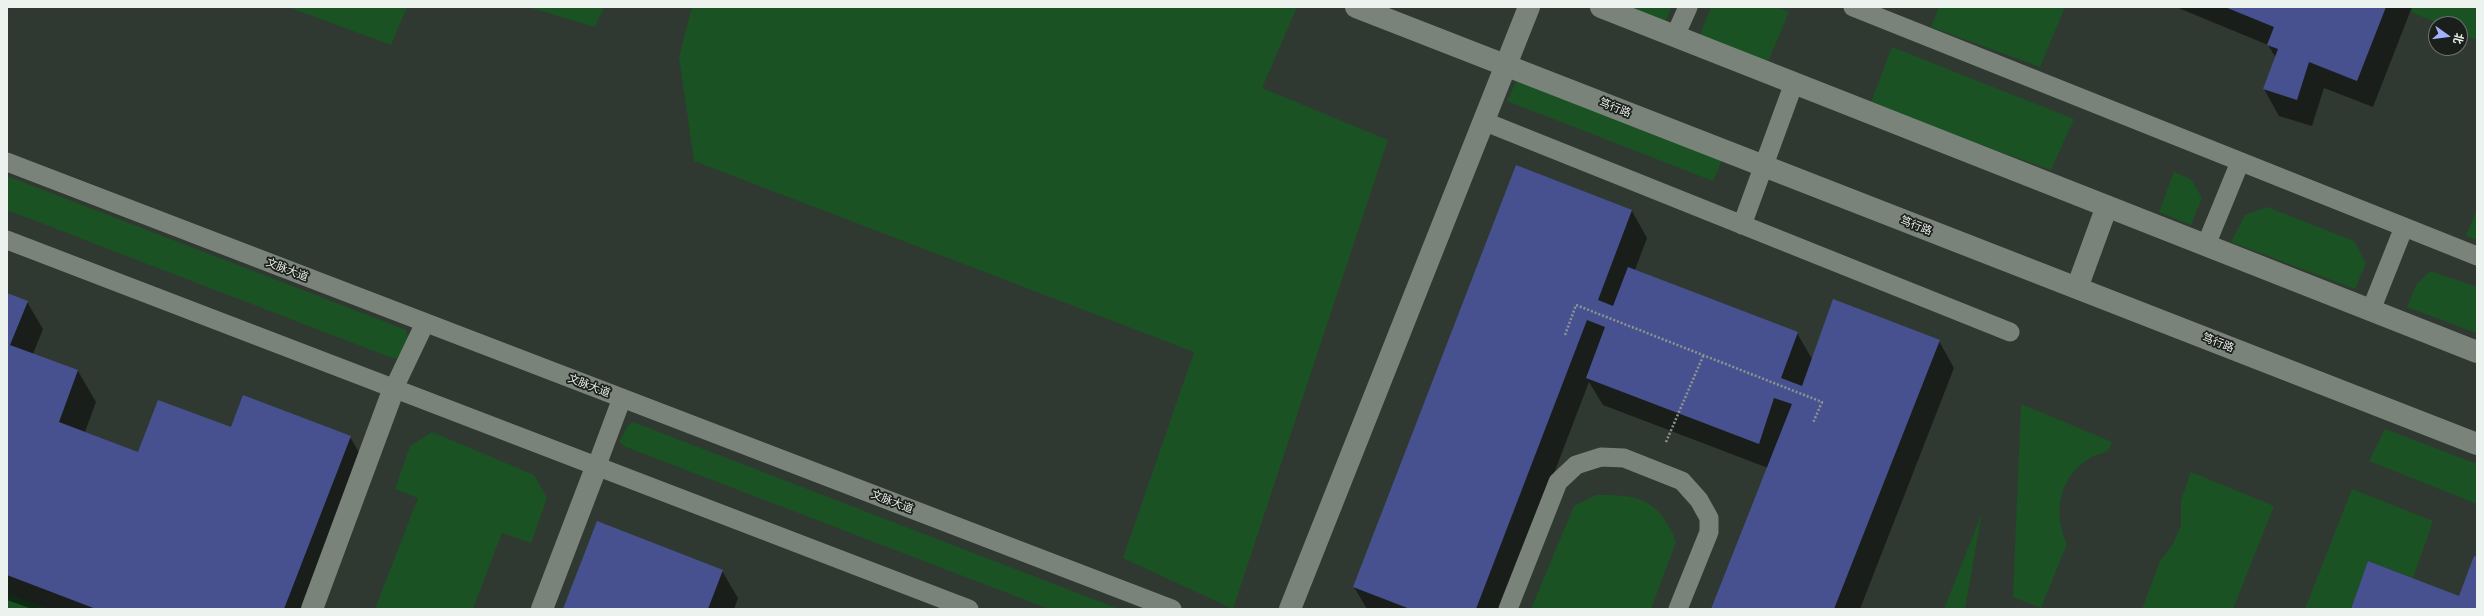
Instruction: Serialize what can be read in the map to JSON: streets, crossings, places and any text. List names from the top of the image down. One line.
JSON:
{"streets":{"street":["笃行路"],"lane":["文脉大道"]},"north":"right"}
